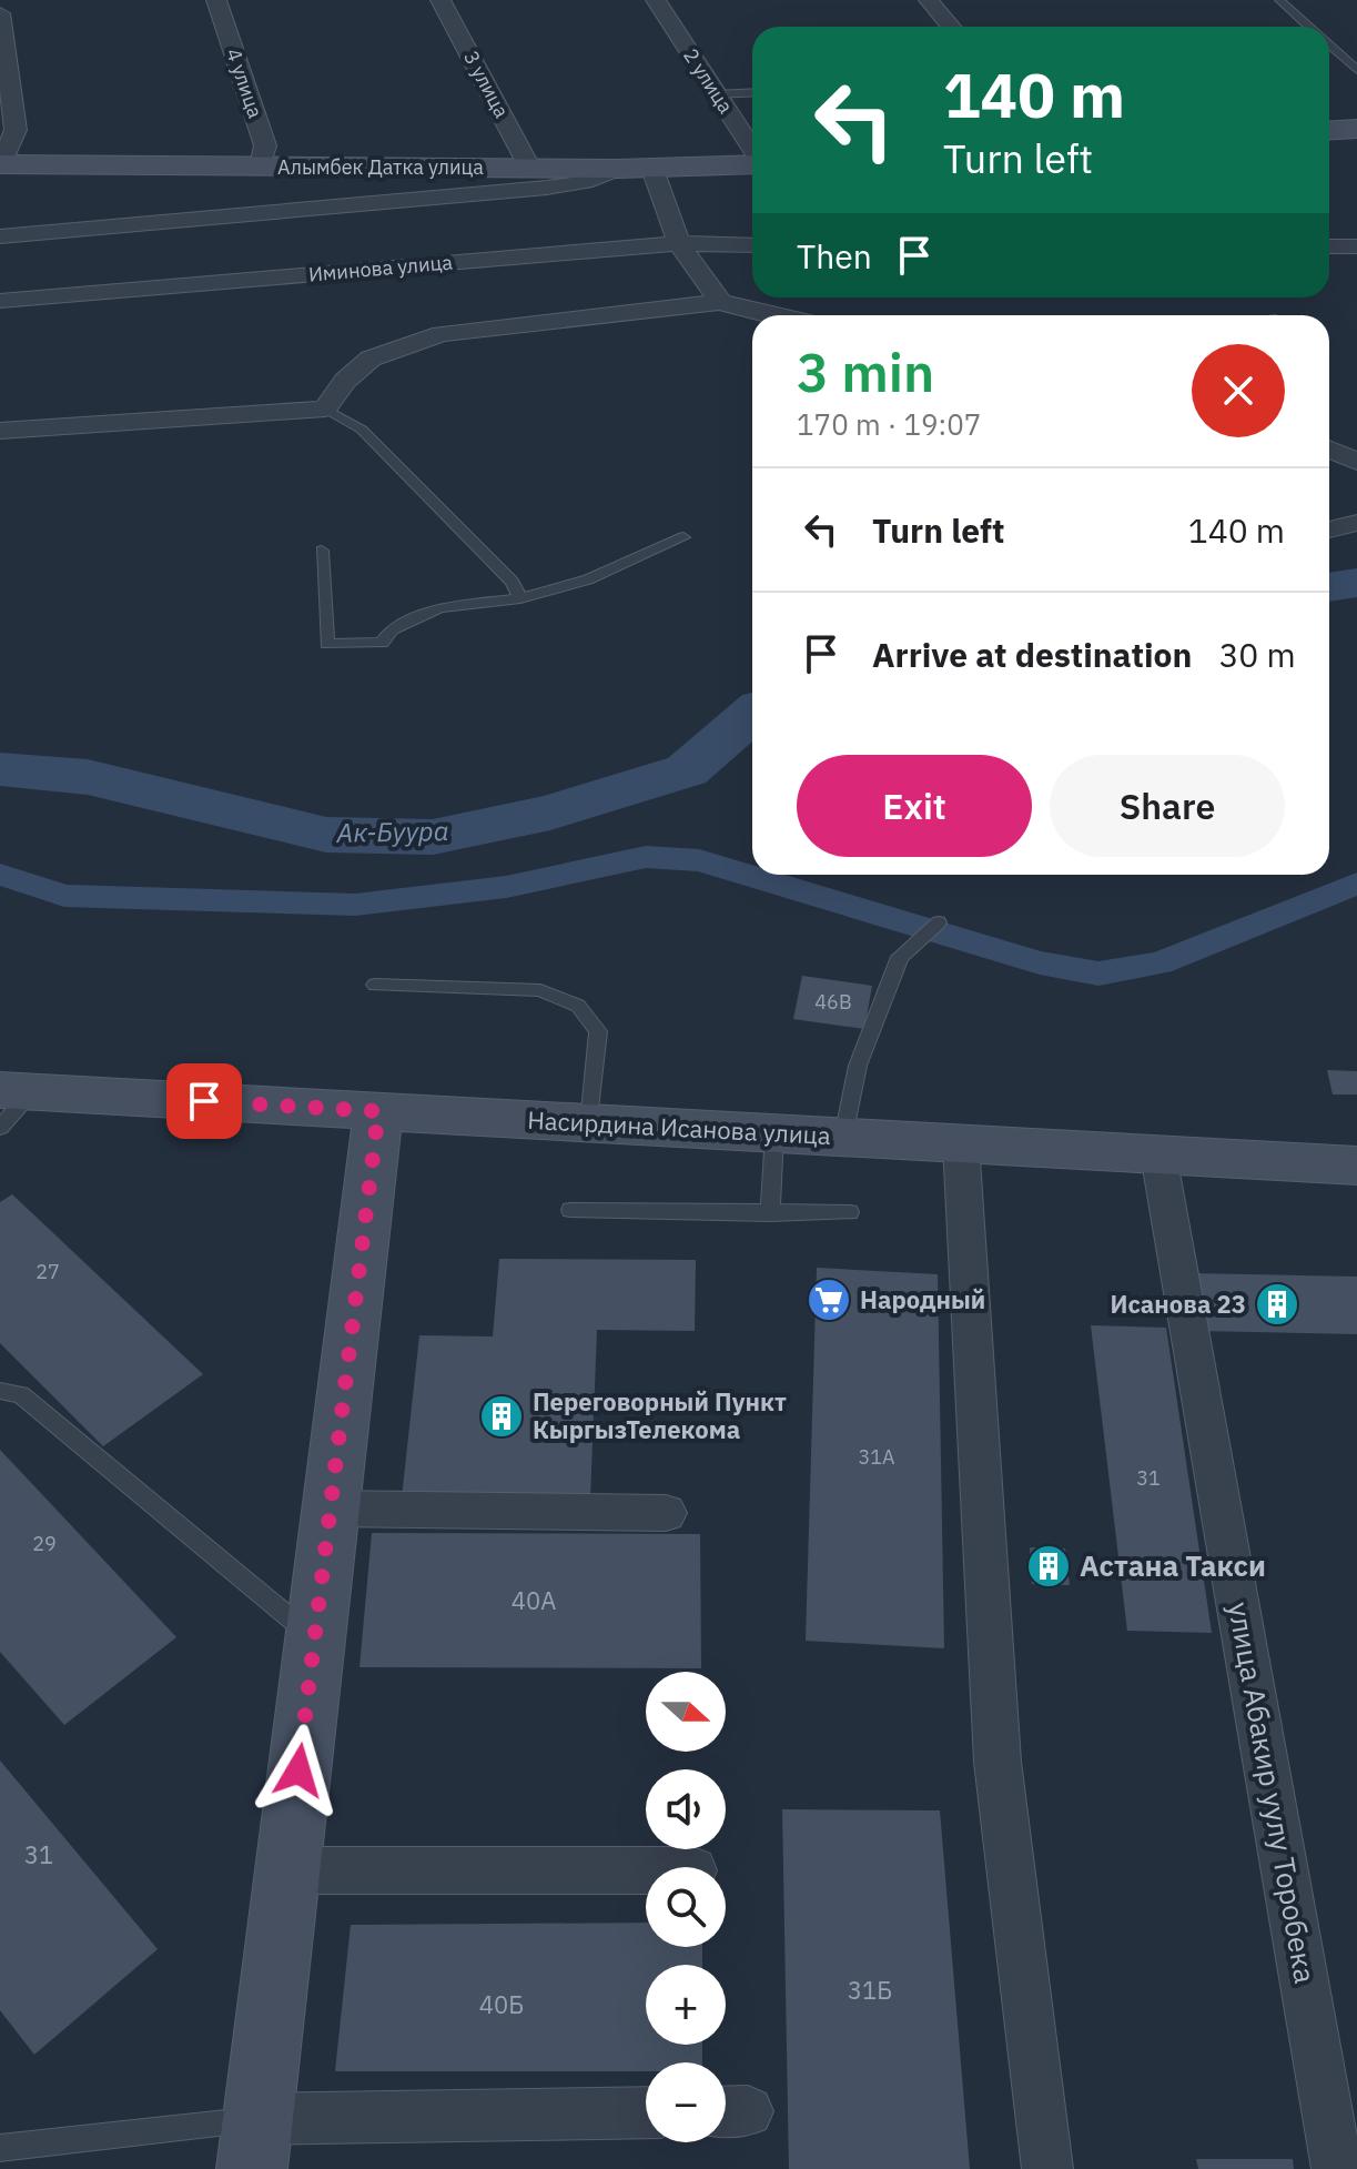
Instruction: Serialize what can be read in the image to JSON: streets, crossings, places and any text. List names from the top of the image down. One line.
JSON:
{"streets":{"main road":["Алымбек Датка улица","Насирдина Исанова улица"],"street":["2 улица","4 улица","3 улица","Иминова улица","улица Абакир уулу Торобека"]},"crossings":[["4 улица","Алымбек Датка улица"],["3 улица","Алымбек Датка улица"],["Насирдина Исанова улица","улица Абакир уулу Торобека"]],"water":["Ак-Буура"],"places":{"supermarket":["Народный"],"building":["Исанова 23","Переговорный Пункт КыргызТелекома","Астана Такси"]},"house_numbers":["46В","27","31А","31","29","40А","31","31Б","40Б"],"north":"right","page":{"turn":["140 m","Turn left"],"then":"Then","heading":["3 min","170 m · 19:07"],"list":[{"name":"Turn left","value":"140 m"},{"name":"Arrive at destination","value":"30 m"}],"buttons":["Exit","Share"],"map_buttons":["+","−"]}}
